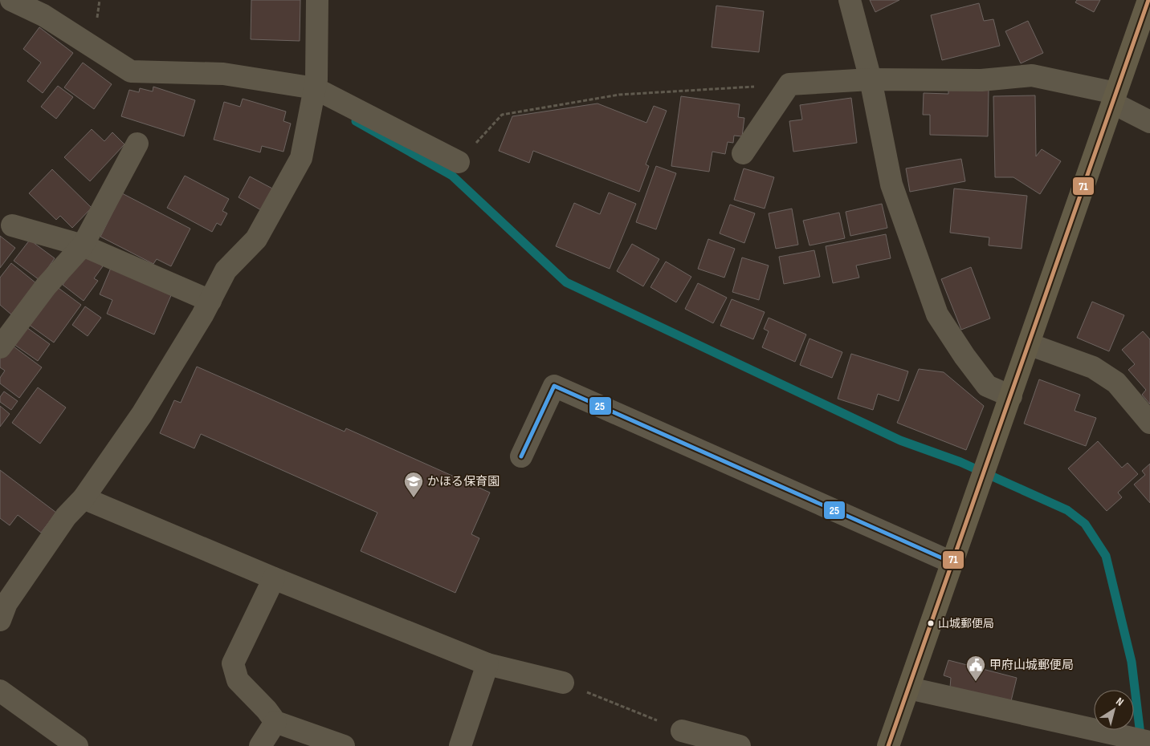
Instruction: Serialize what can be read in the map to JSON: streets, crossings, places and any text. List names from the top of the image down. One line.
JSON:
{"places":{"school or university":["かほる保育園"],"other":["山城郵便局"],"public building":["甲府山城郵便局"]},"lines":["transit line 71","transit line 25"],"north":"top right"}
